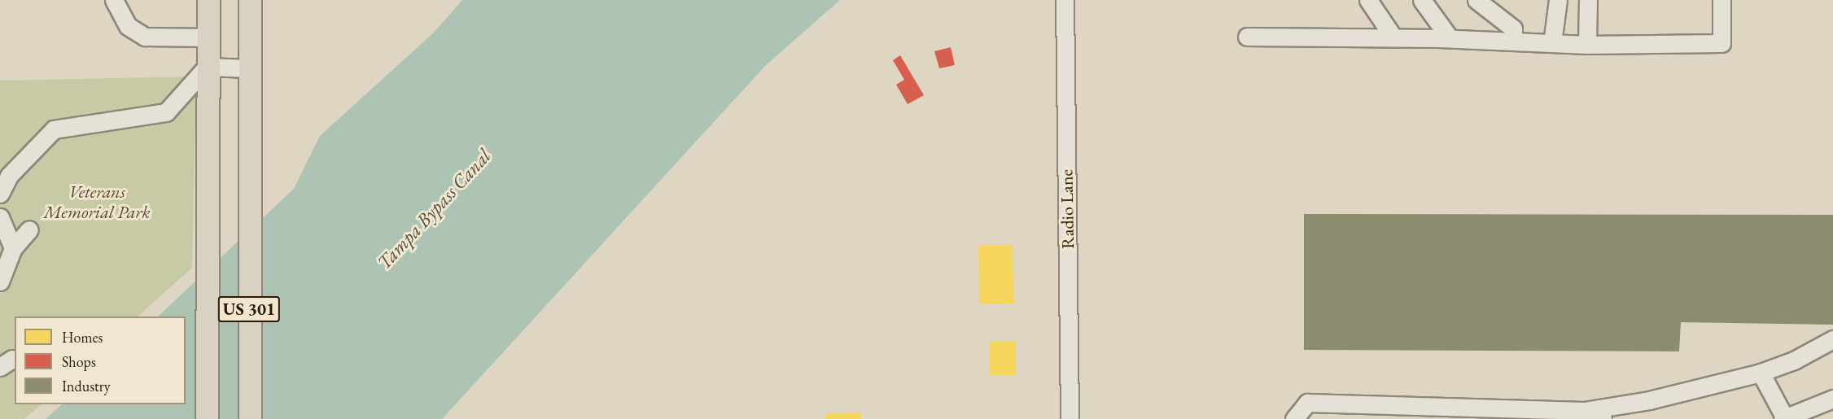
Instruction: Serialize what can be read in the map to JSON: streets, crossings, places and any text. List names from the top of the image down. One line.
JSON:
{"streets":{"main road":["US 301"],"street":["Radio Lane"]},"water":["Tampa Bypass Canal"],"parks":["Veterans Memorial Park"],"legend":["Homes","Shops","Industry"]}
